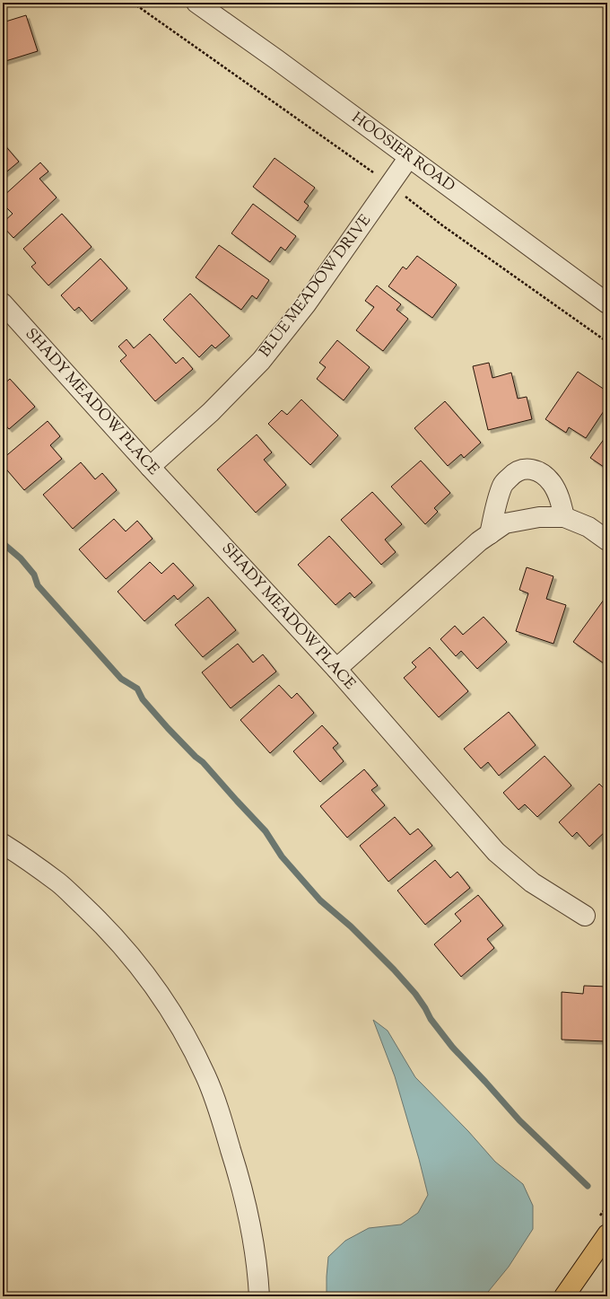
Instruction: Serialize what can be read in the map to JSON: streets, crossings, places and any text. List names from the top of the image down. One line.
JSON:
{"streets":{"street":["HOOSIER ROAD","BLUE MEADOW DRIVE","SHADY MEADOW PLACE"]},"crossings":[["HOOSIER ROAD","BLUE MEADOW DRIVE"],["BLUE MEADOW DRIVE","SHADY MEADOW PLACE"]]}
